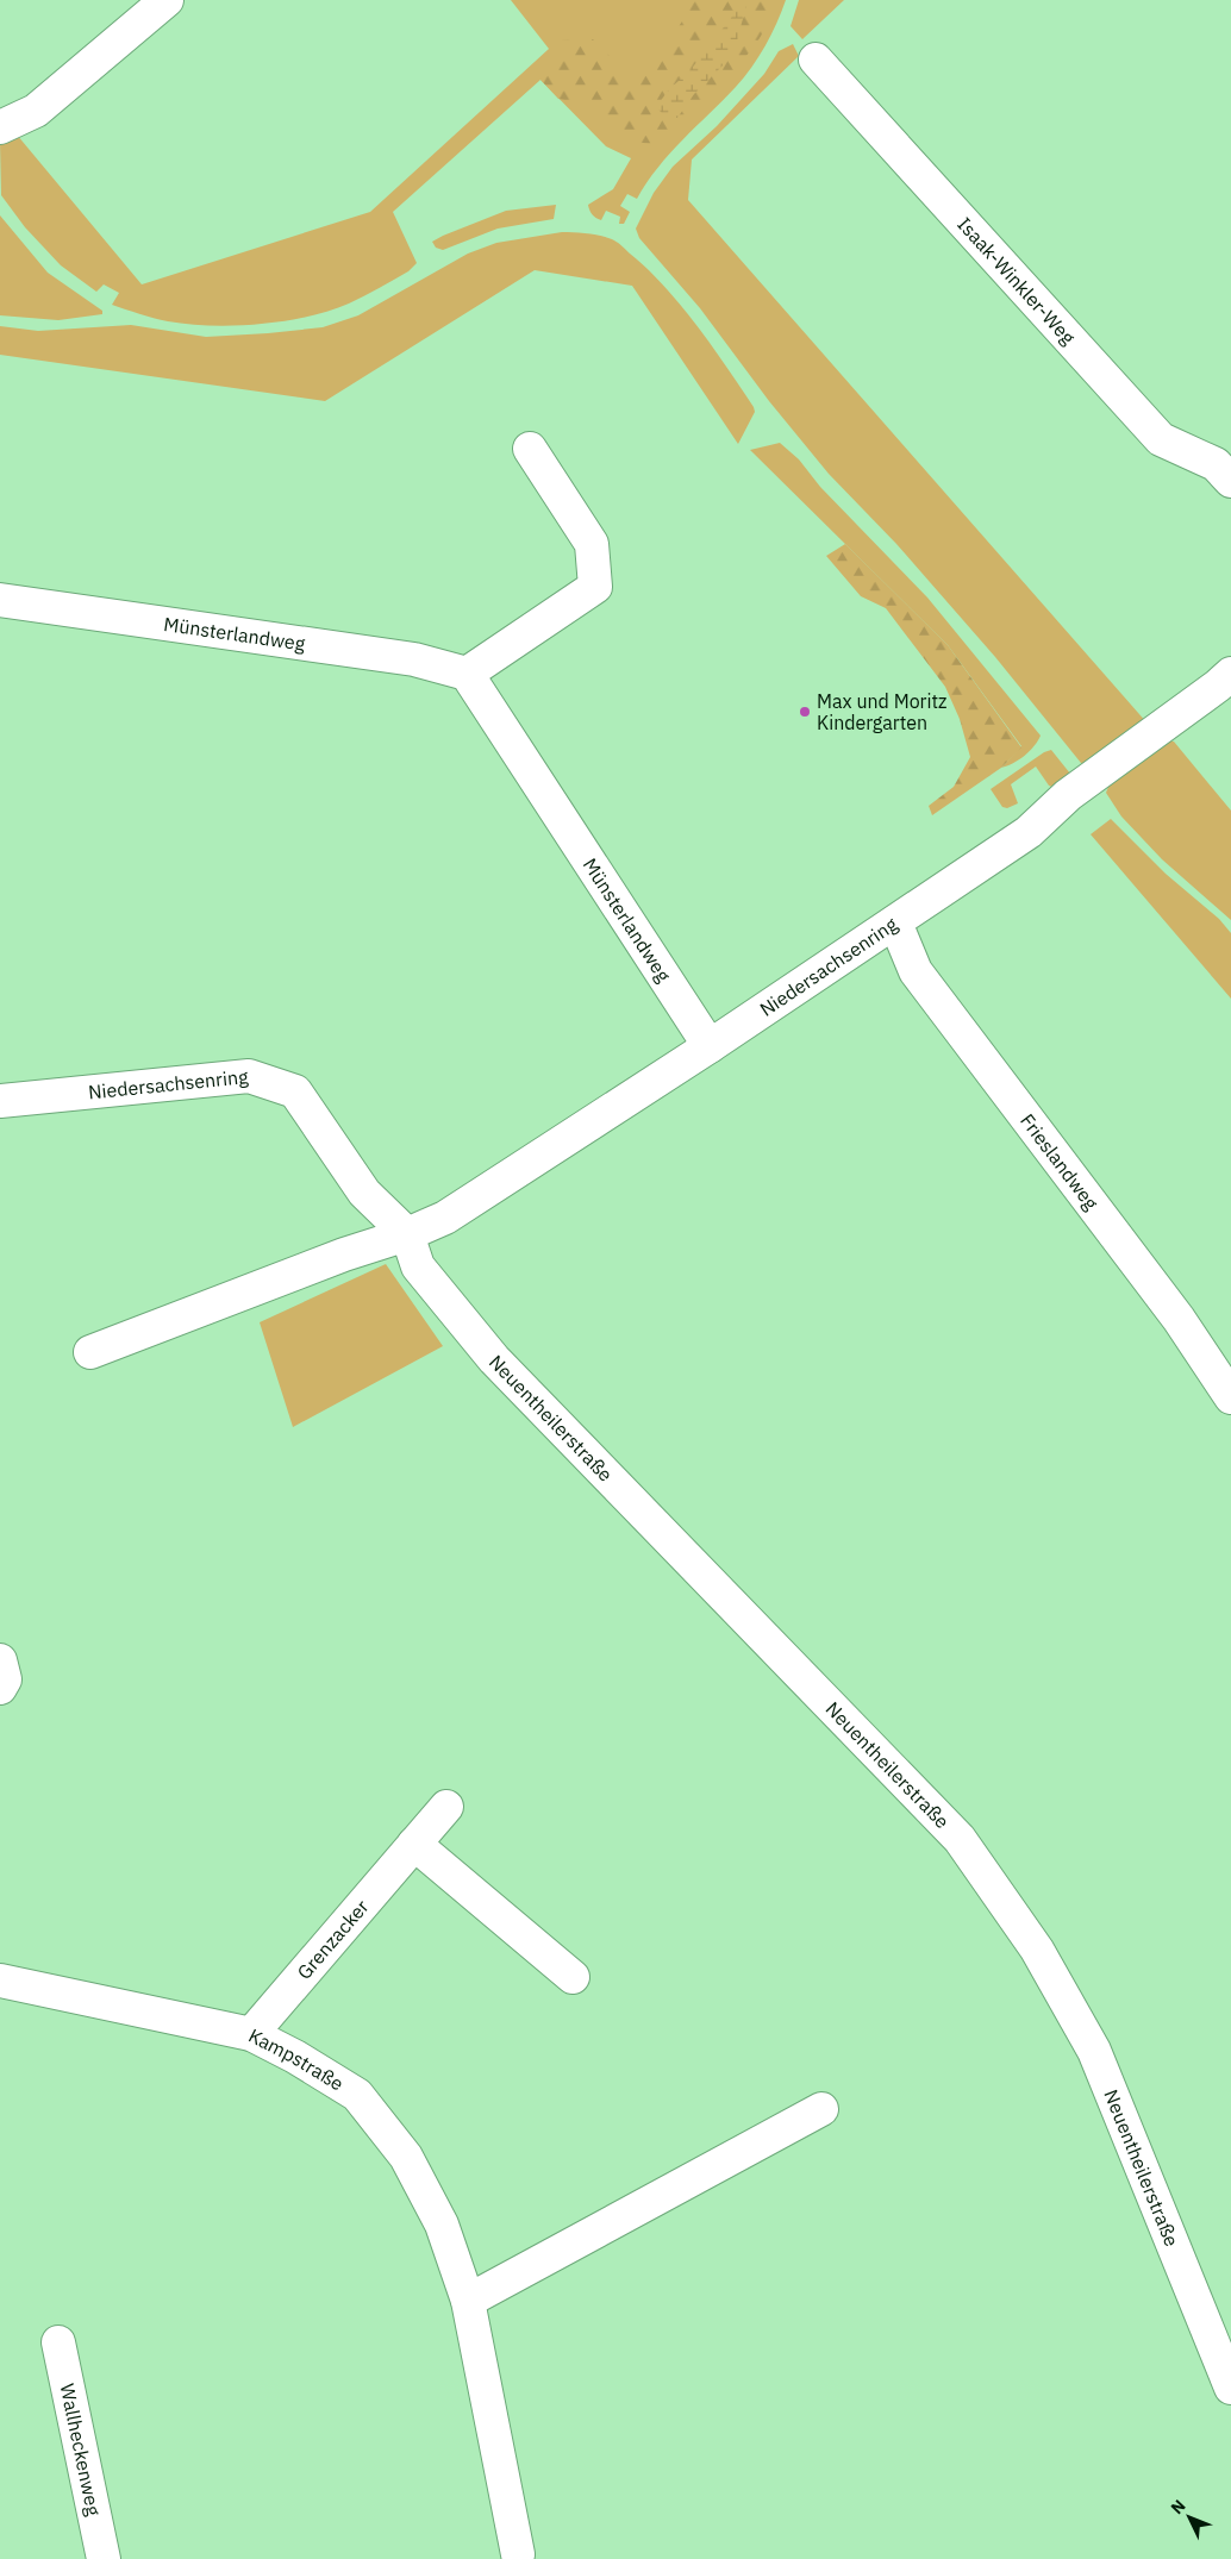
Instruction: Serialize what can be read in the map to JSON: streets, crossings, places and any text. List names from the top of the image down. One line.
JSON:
{"streets":{"street":["Isaak-Winkler-Weg","Münsterlandweg","Niedersachsenring","Frieslandweg","Neuentheilerstraße","Grenzacker","Kampstraße","Wallheckenweg"]},"crossings":[["Münsterlandweg","Niedersachsenring"],["Niedersachsenring","Frieslandweg"],["Niedersachsenring","Neuentheilerstraße"],["Grenzacker","Kampstraße"]],"places":["Max und Moritz Kindergarten"],"north":"top left"}
